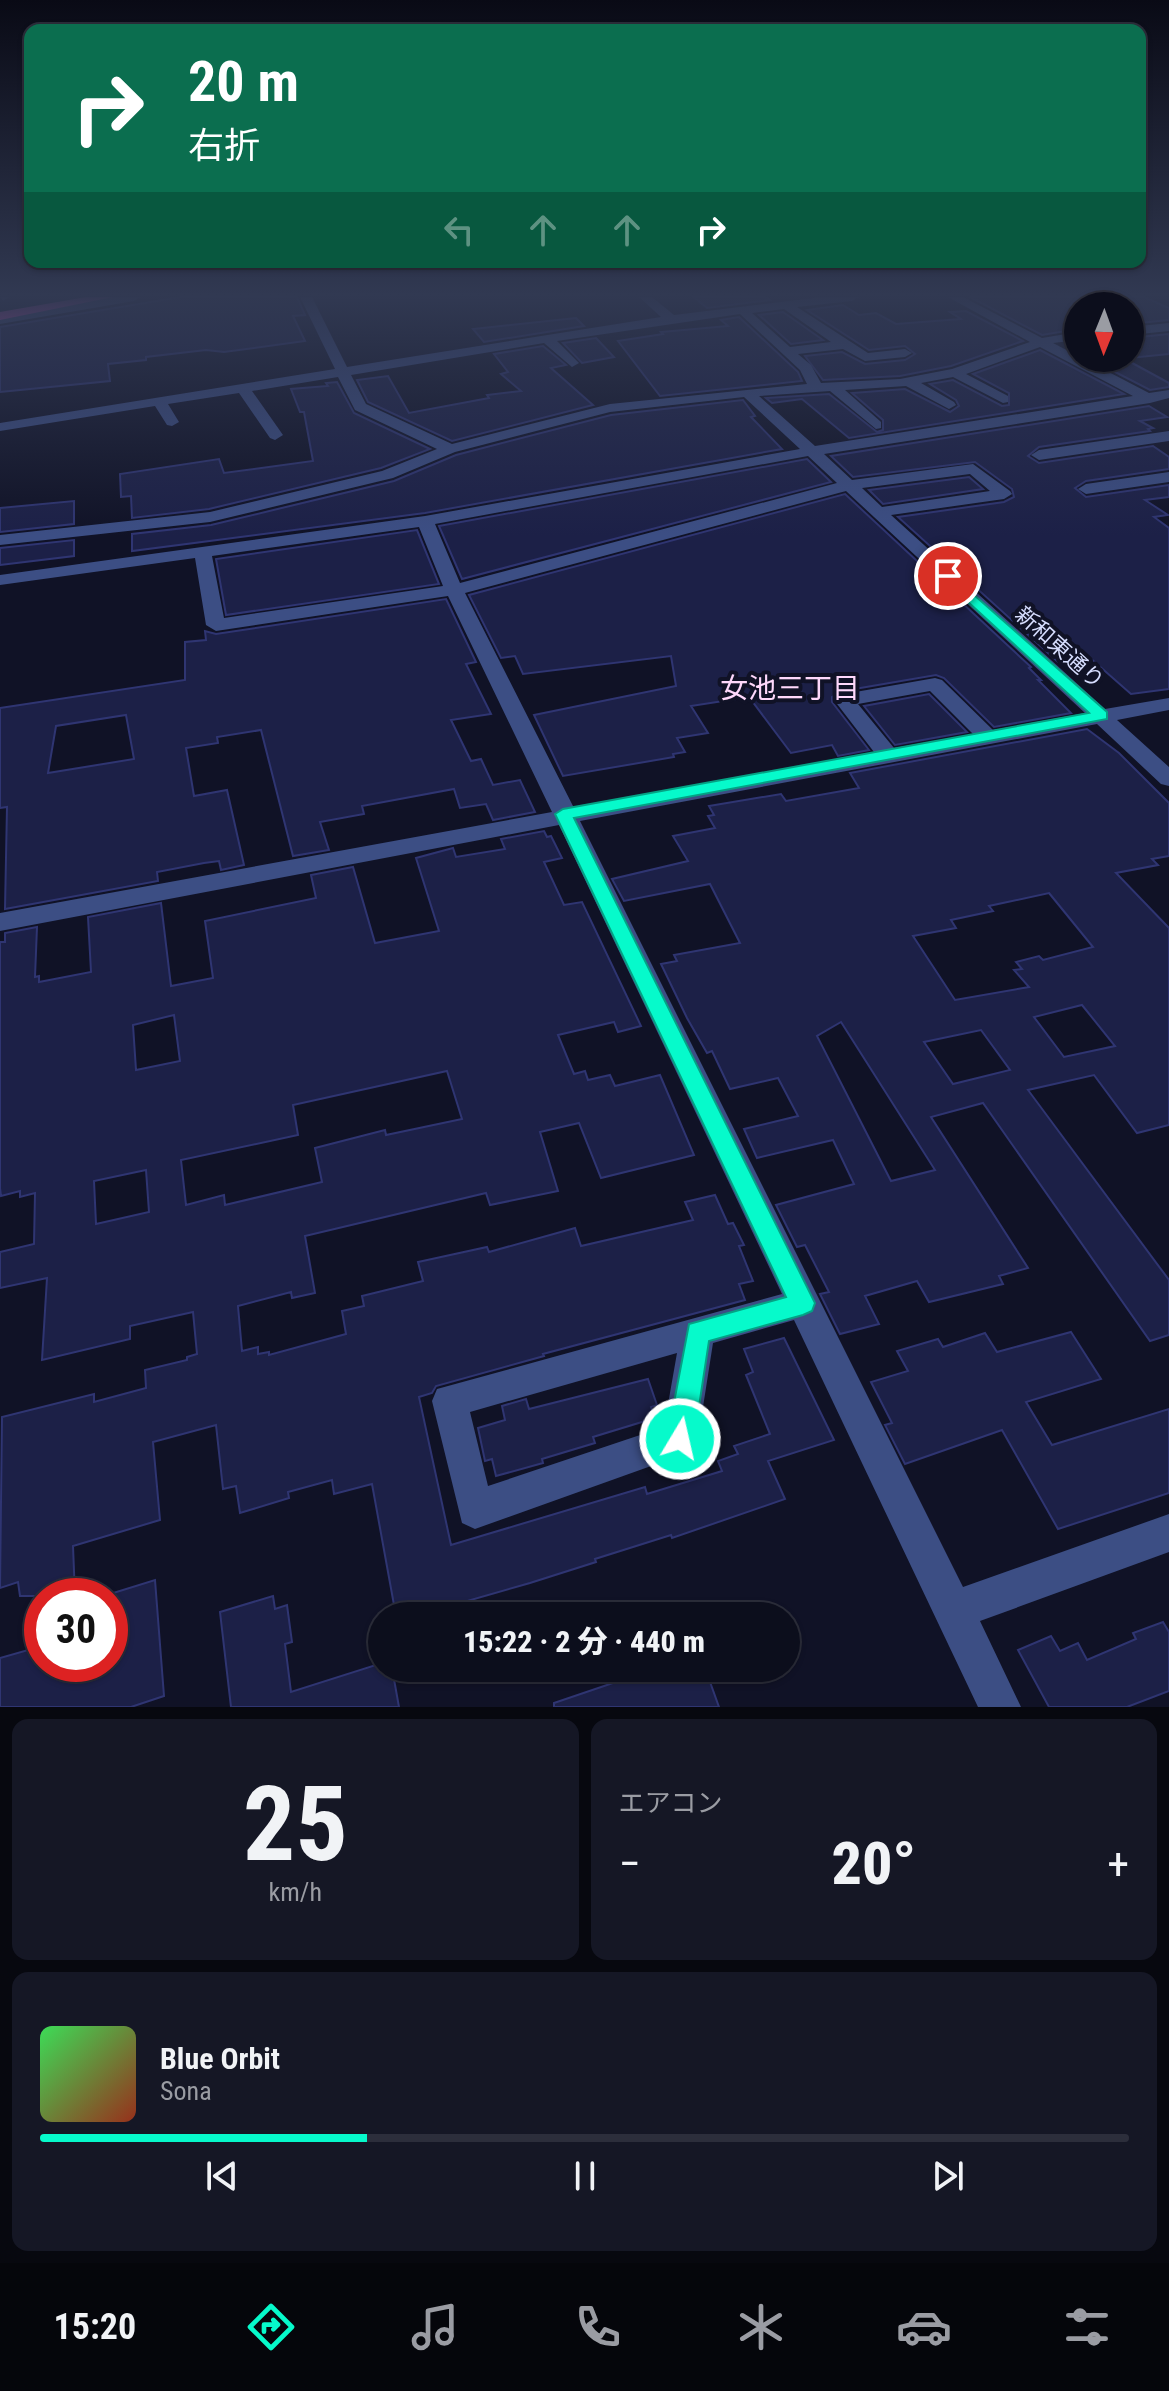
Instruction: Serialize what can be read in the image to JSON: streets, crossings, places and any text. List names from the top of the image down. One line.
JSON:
{"streets":{"street":["新和東通り"]},"districts":["女池三丁目"],"north":"bottom","page":{"turn":["20 m","右折"],"limit":"30","trip":"15:22 · 2 分 · 440 m","tile":[["25","km/h"],"エアコン"],"heat":["−","20°","+"],"song":["Blue Orbit","Sona"],"tabs":"15:20"}}
